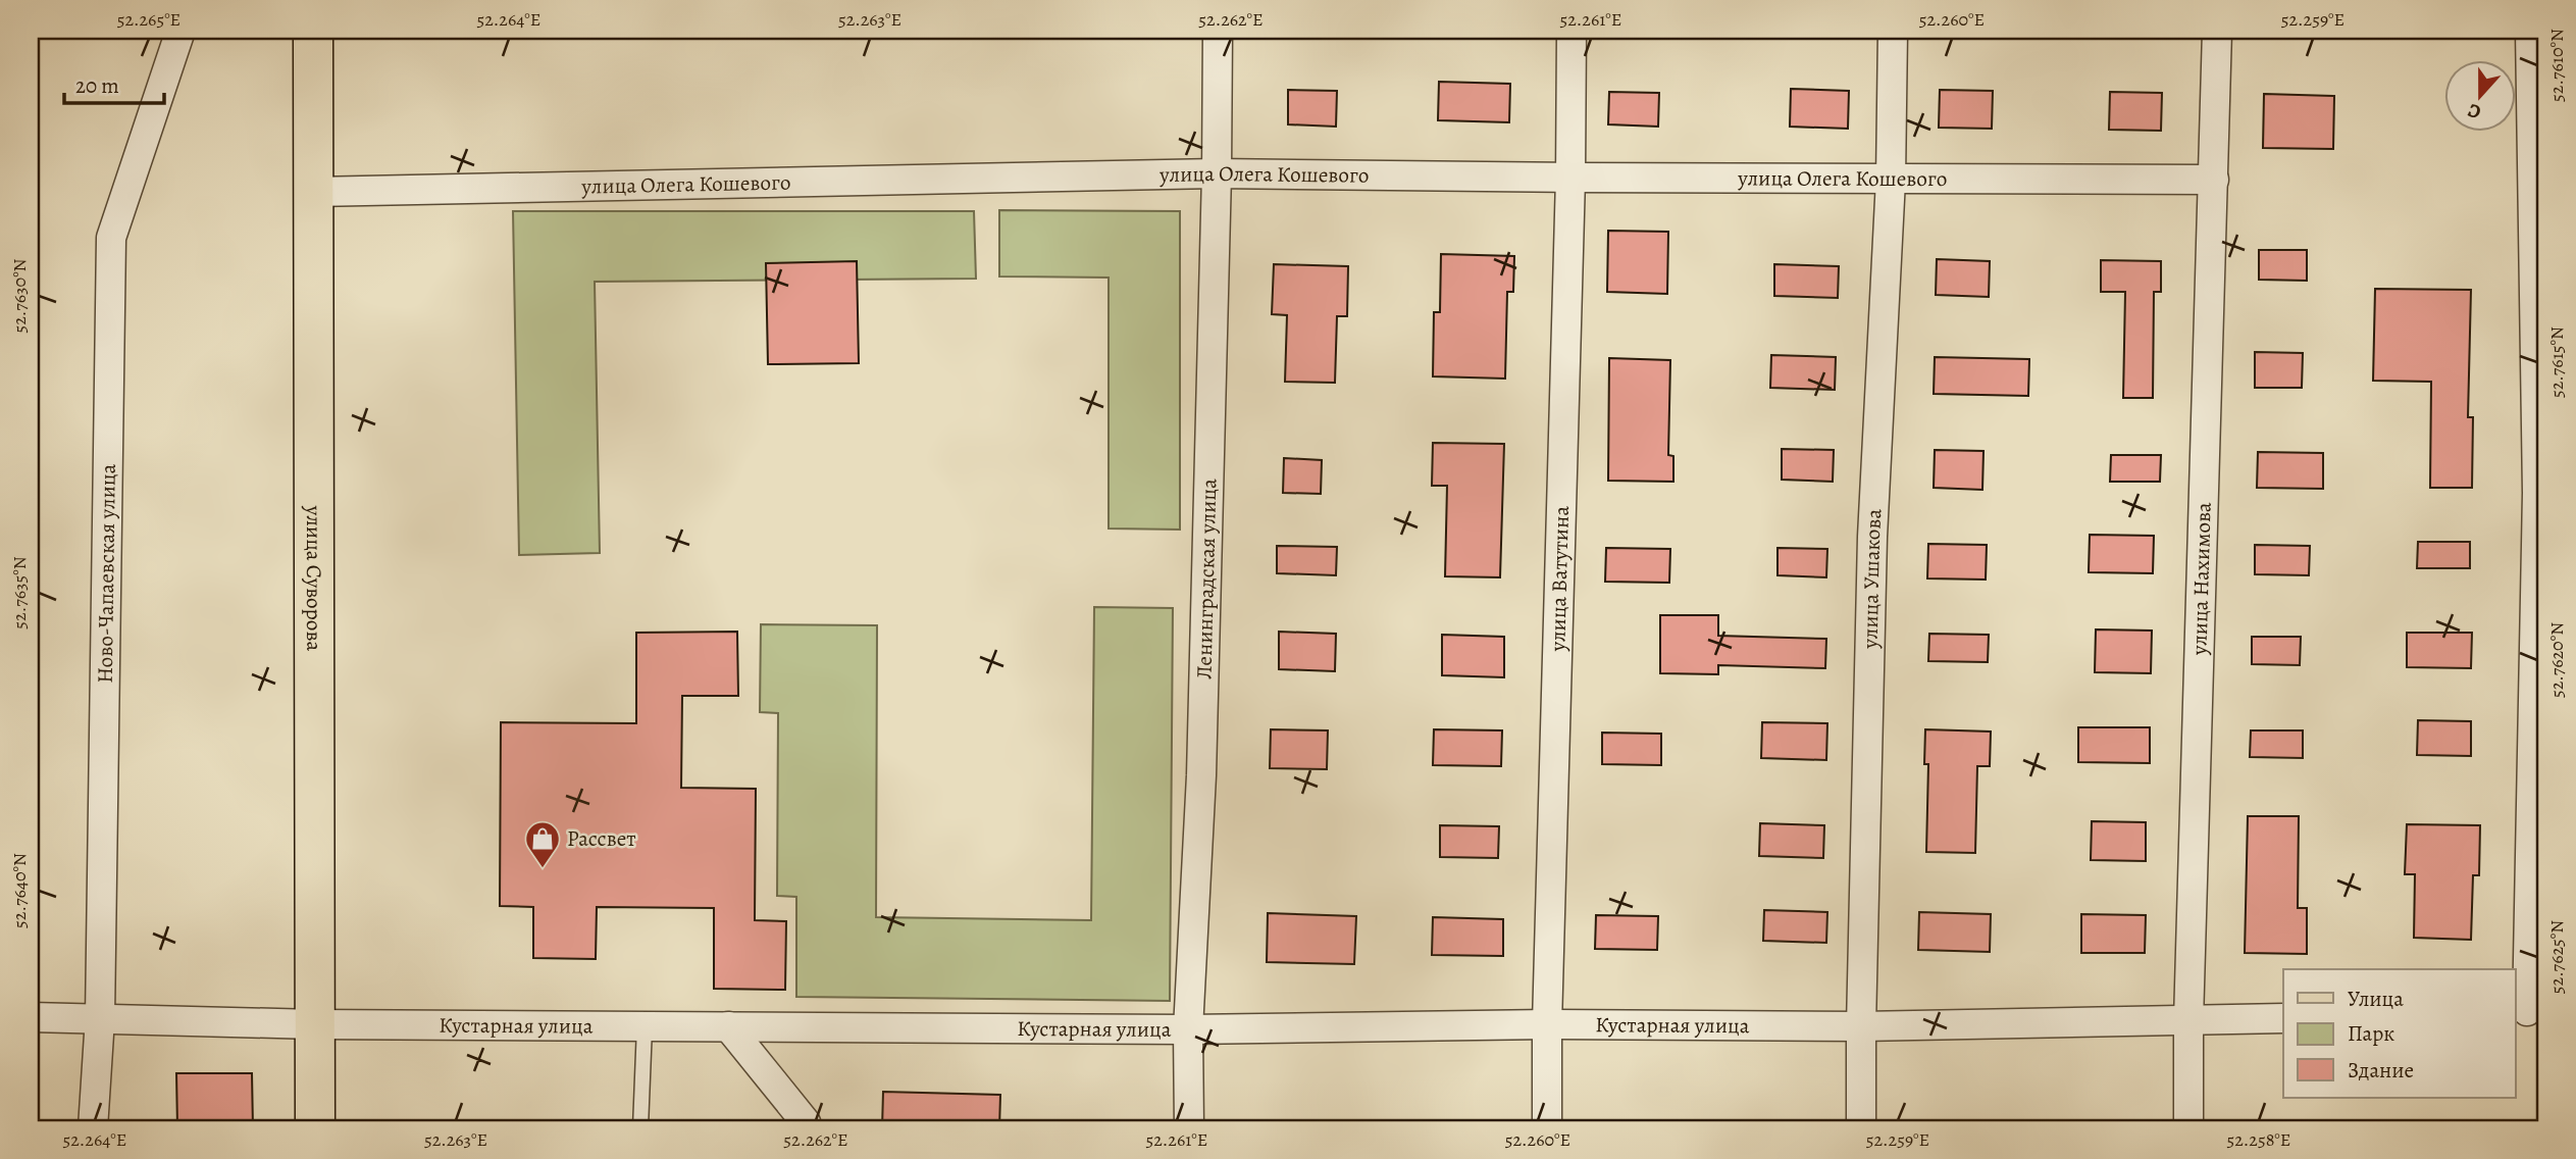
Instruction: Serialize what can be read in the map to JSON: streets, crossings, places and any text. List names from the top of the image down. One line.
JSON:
{"streets":{"main road":["улица Суворова"],"street":["улица Олега Кошевого","Ново-Чапаевская улица","Ленинградская улица","улица Ватутина","улица Ушакова","улица Нахимова","Кустарная улица"]},"crossings":[["улица Олега Кошевого","улица Суворова"],["улица Олега Кошевого","Ленинградская улица"],["улица Олега Кошевого","улица Ватутина"],["улица Олега Кошевого","улица Ушакова"],["улица Олега Кошевого","улица Нахимова"],["Ново-Чапаевская улица","Кустарная улица"],["улица Суворова","Кустарная улица"],["Ленинградская улица","Кустарная улица"],["улица Ватутина","Кустарная улица"],["улица Ушакова","Кустарная улица"],["улица Нахимова","Кустарная улица"]],"places":{"shop":["Рассвет"]},"legend":["Улица","Парк","Здание"],"scale_bar":"20 m","north":"bottom","coordinates":["52.265°E","52.264°E","52.263°E","52.262°E","52.261°E","52.260°E","52.259°E","52.7610°N","52.7630°N","52.7615°N","52.7635°N","52.7620°N","52.7640°N","52.7625°N","52.258°E"]}
